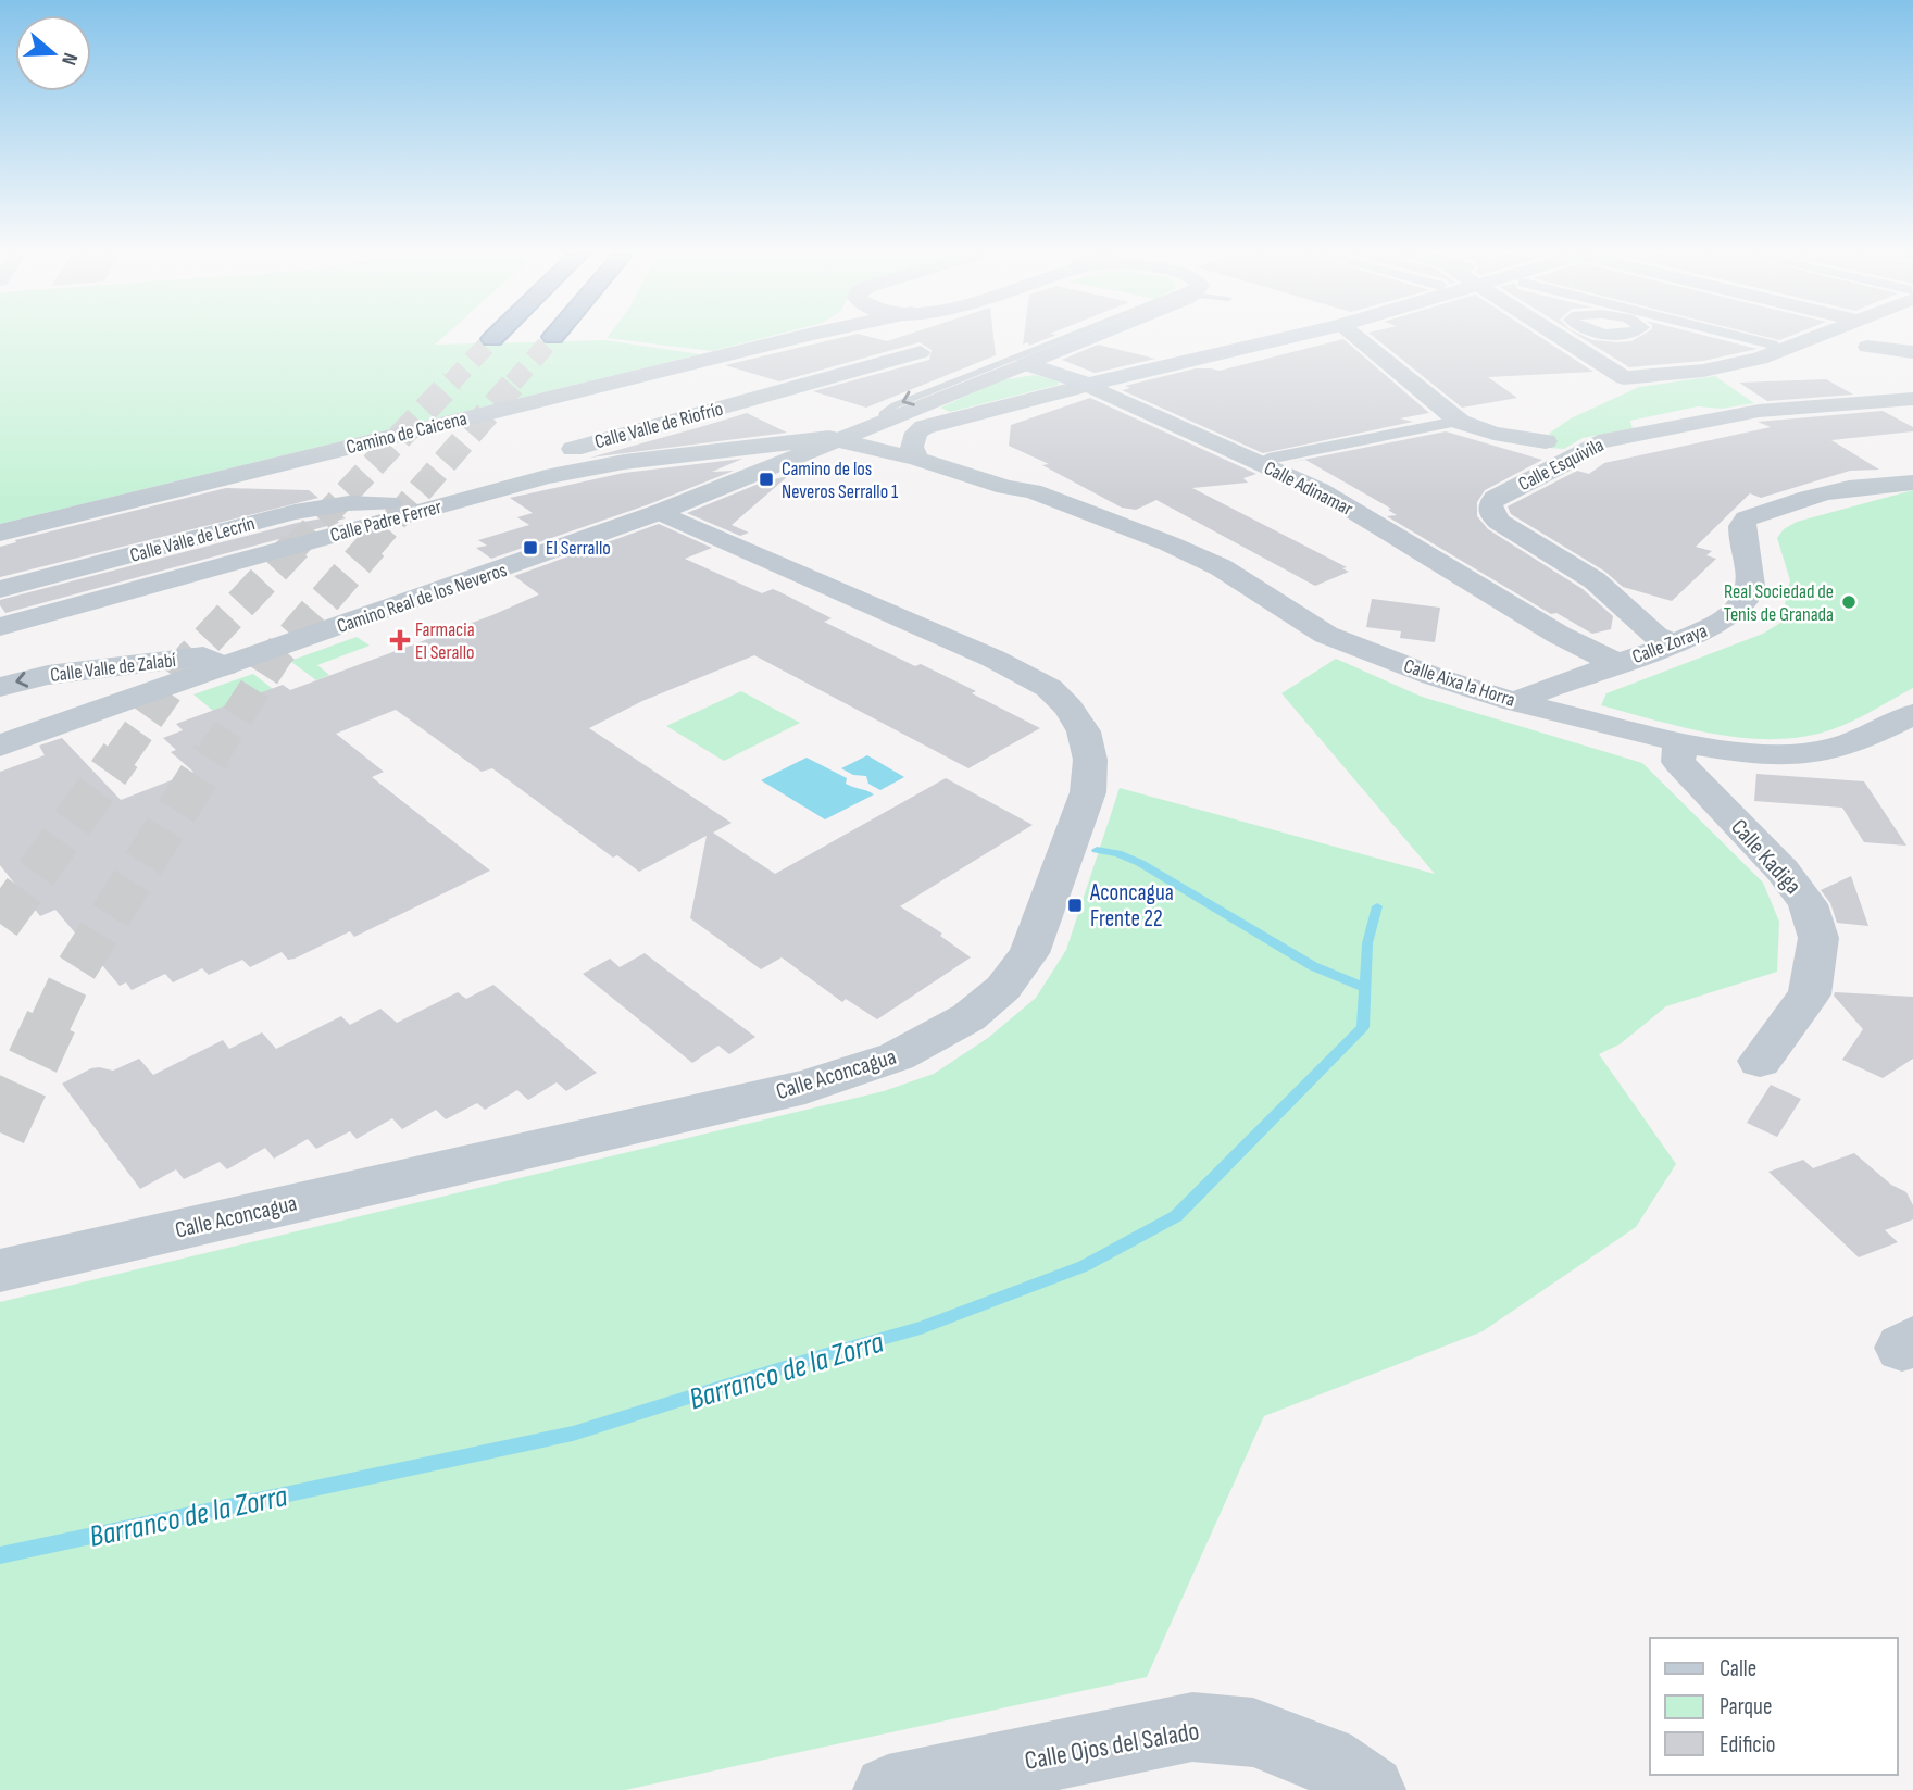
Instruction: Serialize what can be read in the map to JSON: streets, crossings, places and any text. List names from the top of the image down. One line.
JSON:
{"streets":{"main road":["Calle Adinamar"],"street":["Calle Valle de Riofrío","Camino de Caicena","Calle Esquivila","Calle Padre Ferrer","Calle Valle de Lecrín","Camino Real de los Neveros","Calle Zoraya","Calle Valle de Zalabí","Calle Aixa la Horra","Calle Kadiga","Calle Aconcagua","Calle Ojos del Salado"]},"crossings":[["Calle Valle de Riofrío","Calle Padre Ferrer"],["Calle Valle de Riofrío","Calle Valle de Lecrín"],["Calle Esquivila","Calle Zoraya"],["Calle Adinamar","Camino Real de los Neveros"],["Calle Adinamar","Calle Zoraya"],["Calle Padre Ferrer","Calle Valle de Lecrín"],["Calle Padre Ferrer","Camino Real de los Neveros"],["Calle Padre Ferrer","Calle Aixa la Horra"],["Camino Real de los Neveros","Calle Valle de Zalabí"],["Camino Real de los Neveros","Calle Aixa la Horra"],["Camino Real de los Neveros","Calle Aconcagua"],["Calle Zoraya","Calle Aixa la Horra"],["Calle Aixa la Horra","Calle Kadiga"]],"one_way":["Calle Valle de Zalabí"],"water":["Barranco de la Zorra"],"places":{"transit":["Camino de los Neveros Serrallo 1","El Serrallo","Aconcagua Frente 22"],"other":["Real Sociedad de Tenis de Granada"],"health":["Farmacia El Serallo"]},"legend":["Calle","Parque","Edificio"],"north":"right"}
